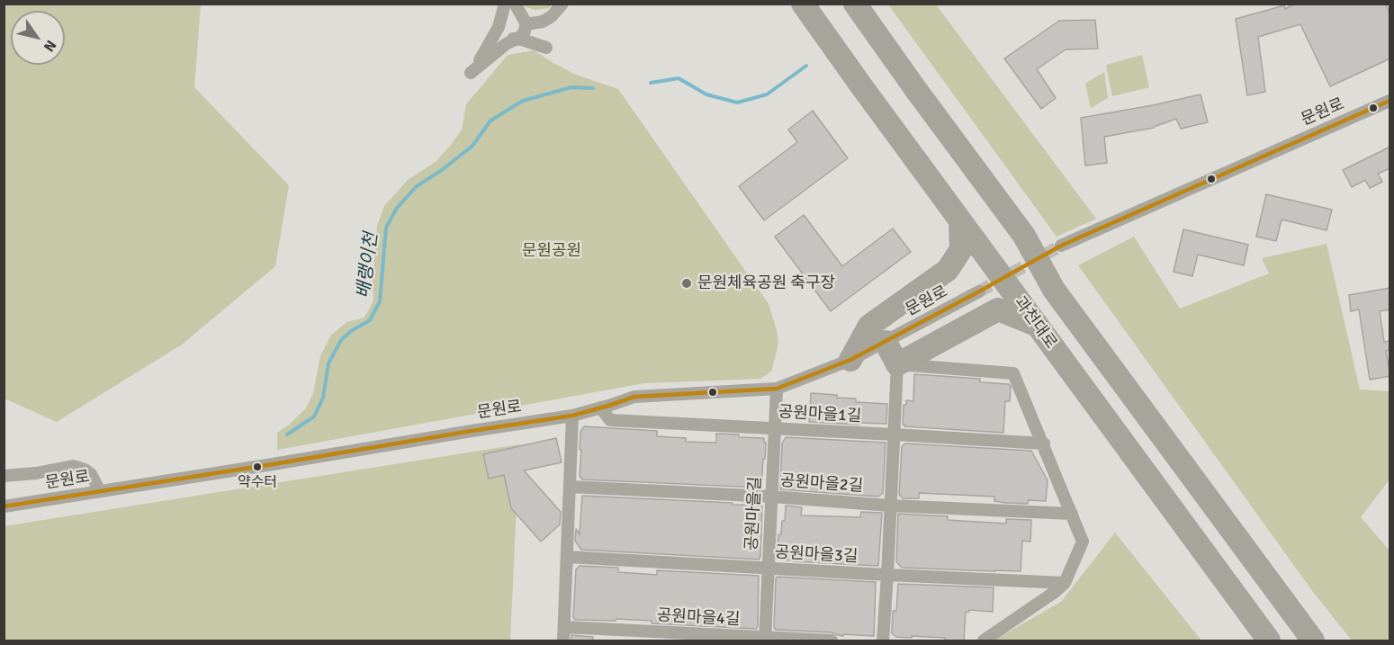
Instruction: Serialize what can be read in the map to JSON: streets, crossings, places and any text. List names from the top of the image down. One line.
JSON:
{"streets":{"highway":["과천대로"],"street":["문원로","공원마을1길","공원마을2길","공원마을길","공원마을3길","공원마을4길"]},"crossings":[["문원로","공원마을1길"],["문원로","공원마을길"],["공원마을1길","공원마을길"],["공원마을2길","공원마을길"],["공원마을길","공원마을3길"],["공원마을길","공원마을4길"]],"water":["배랭이천"],"parks":["문원공원"],"places":["문원체육공원 축구장","약수터"],"north":"bottom right"}
